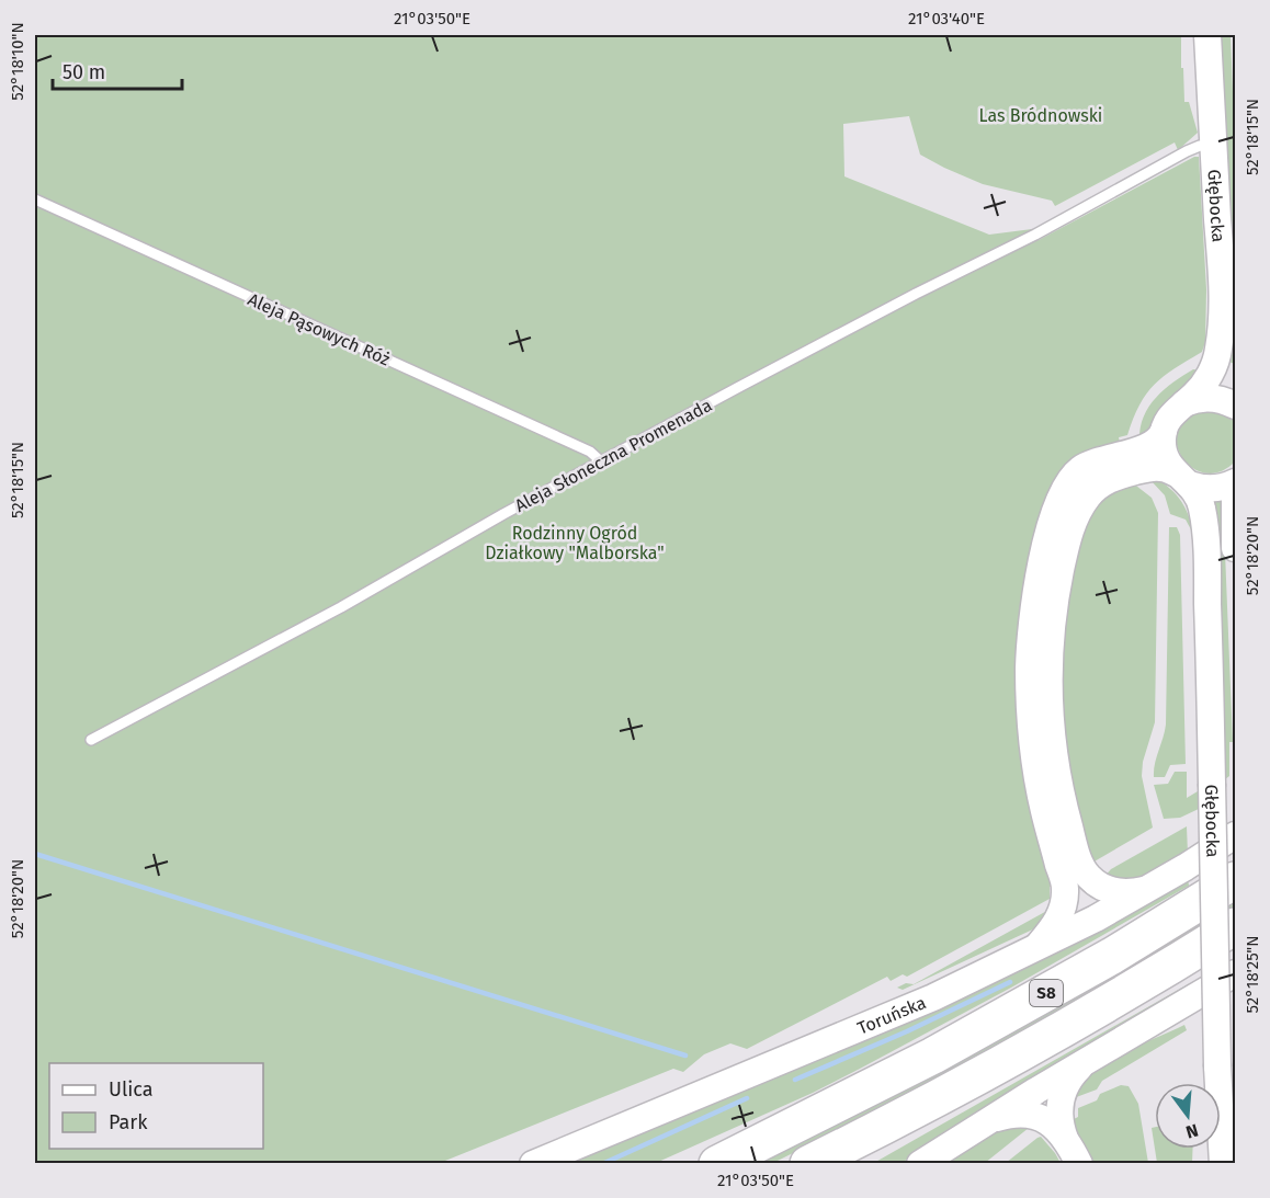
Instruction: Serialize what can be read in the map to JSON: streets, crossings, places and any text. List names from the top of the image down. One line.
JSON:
{"streets":{"highway":["S8"],"street":["Głębocka","Toruńska"],"lane":["Aleja Pąsowych Róż","Aleja Słoneczna Promenada"]},"crossings":[["Głębocka","Aleja Słoneczna Promenada"],["Aleja Pąsowych Róż","Aleja Słoneczna Promenada"]],"parks":["Las Bródnowski","Rodzinny Ogród Działkowy \"Malborska\""],"legend":["Ulica","Park"],"scale_bar":"50 m","north":"bottom","coordinates":["21°03'50\"E","21°03'40\"E","52°18'10\"N","52°18'15\"N","52°18'20\"N","52°18'25\"N"]}
